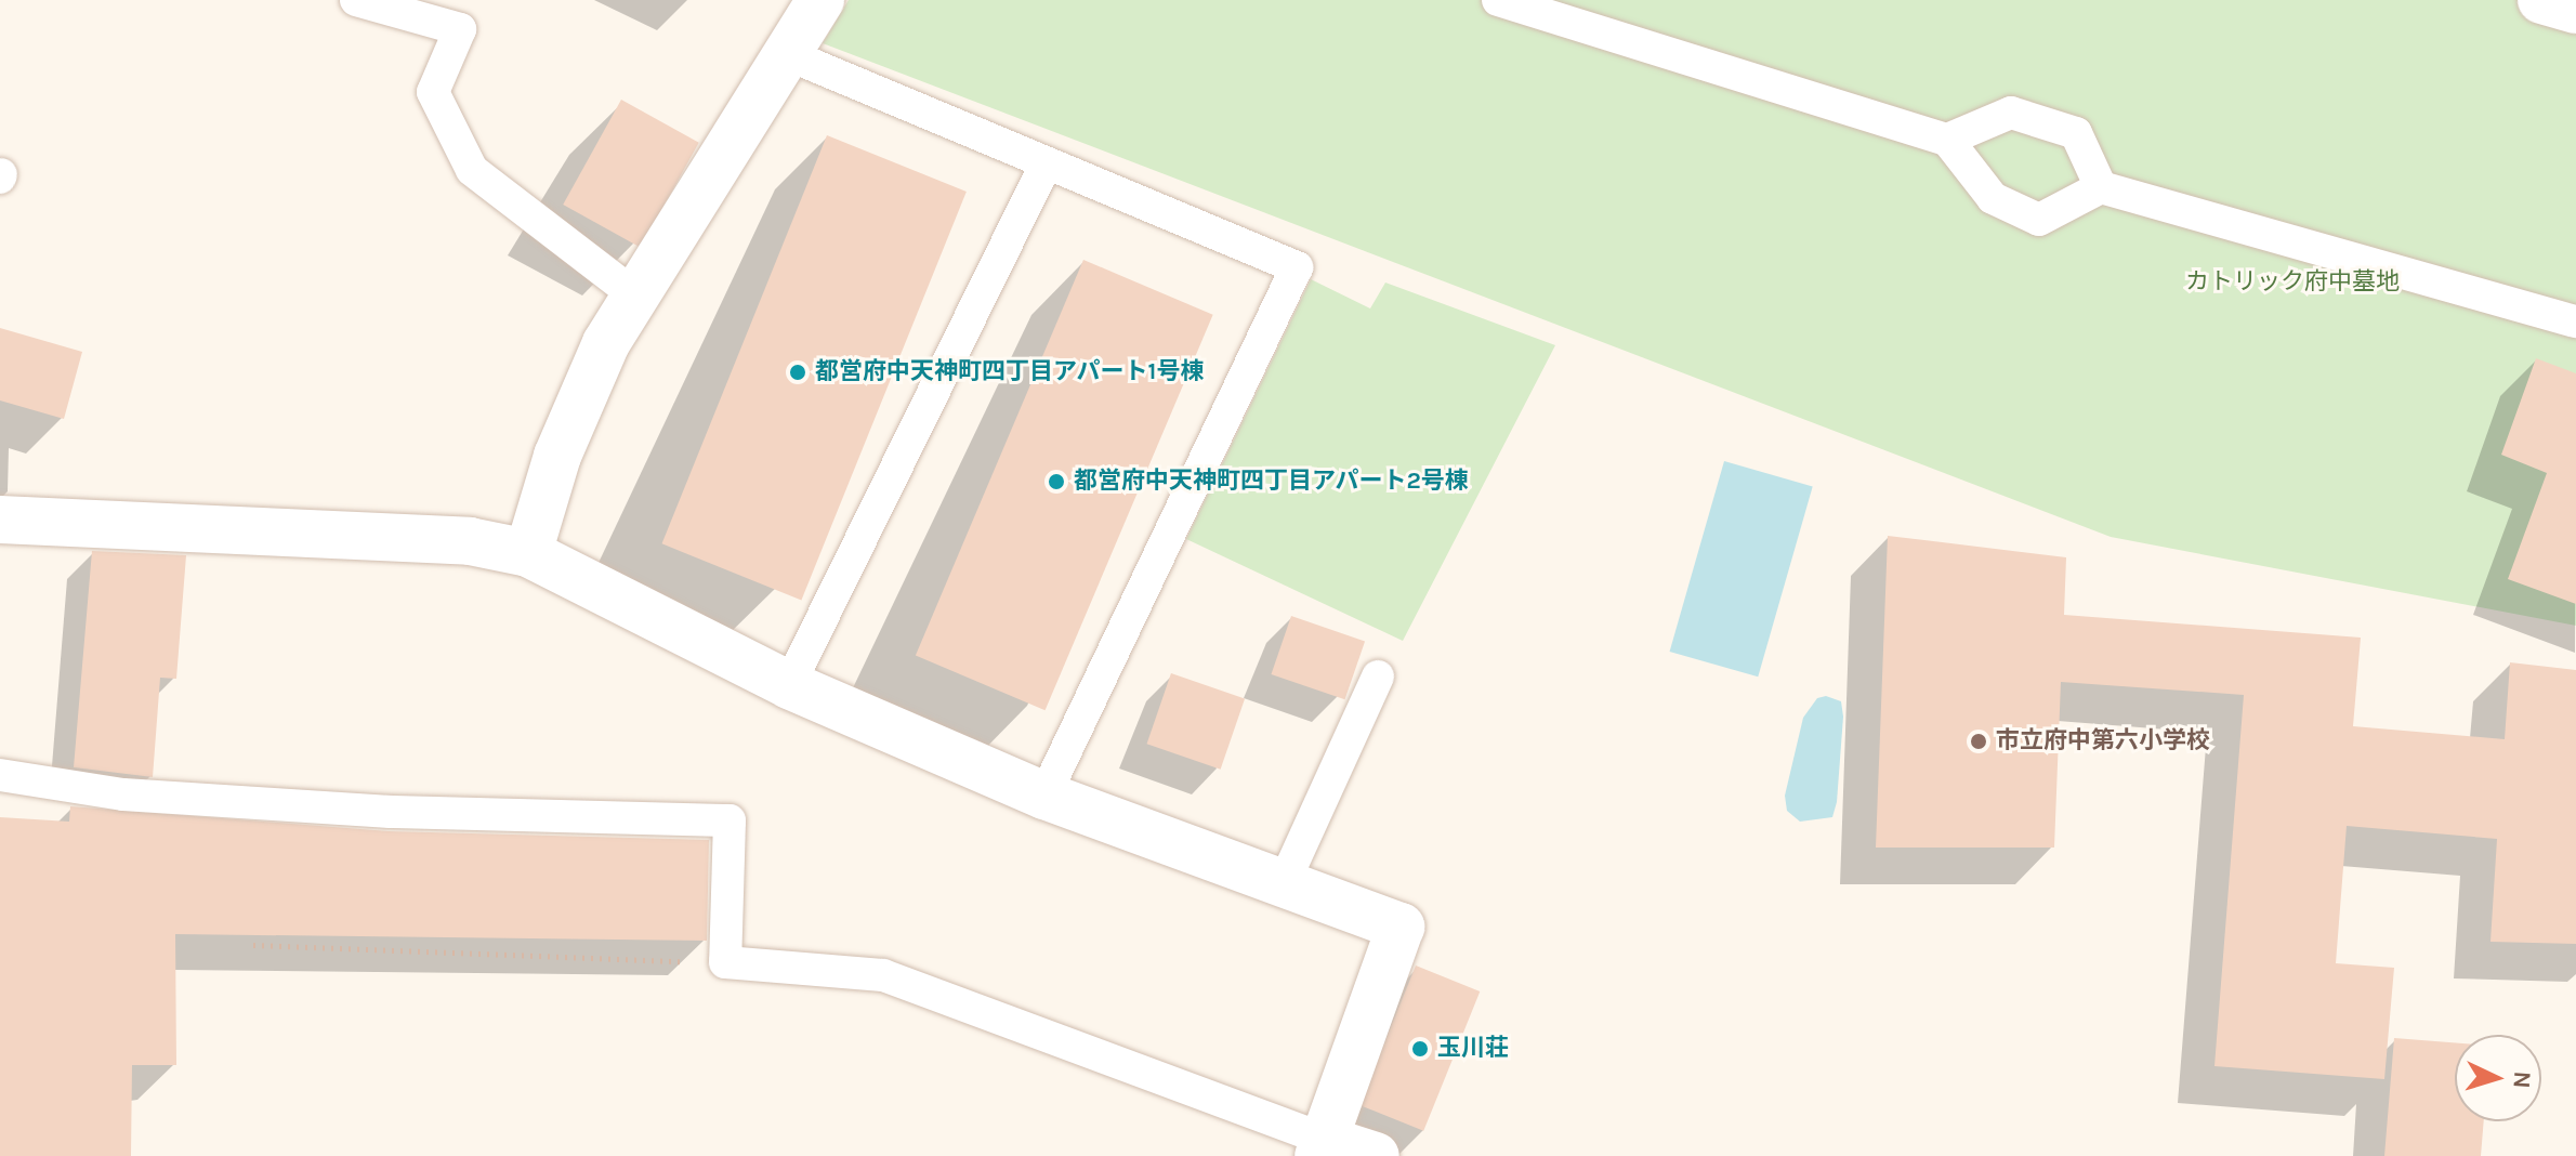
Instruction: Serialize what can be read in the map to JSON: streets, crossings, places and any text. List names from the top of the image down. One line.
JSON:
{"parks":["カトリック府中墓地"],"places":["都営府中天神町四丁目アパート1号棟","都営府中天神町四丁目アパート2号棟","市立府中第六小学校","玉川荘"],"north":"right"}
